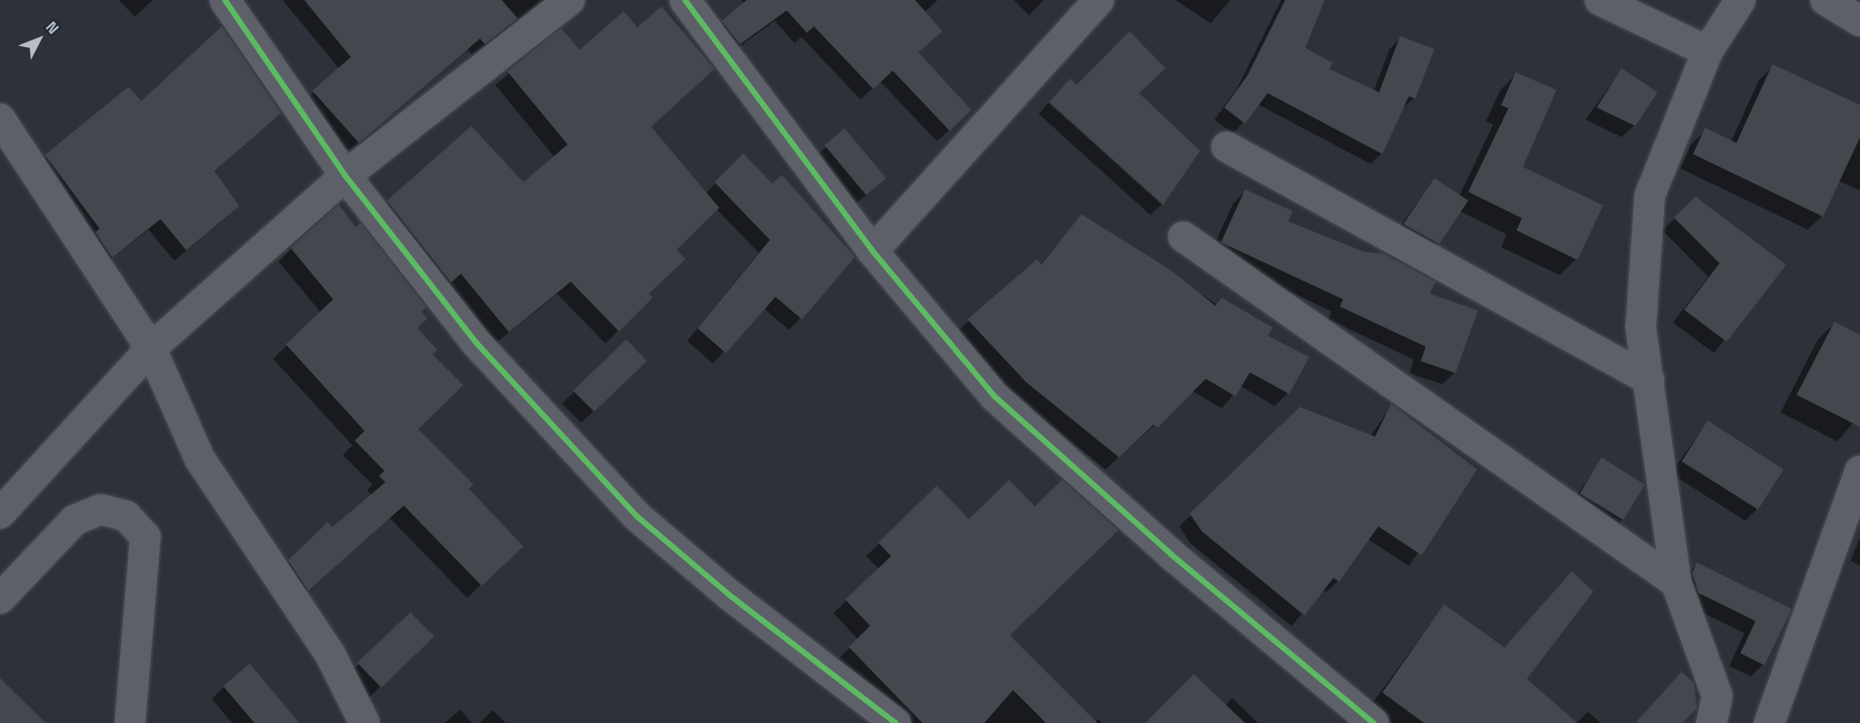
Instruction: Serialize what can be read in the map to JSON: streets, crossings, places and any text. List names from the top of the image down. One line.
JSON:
{"north":"top right"}
